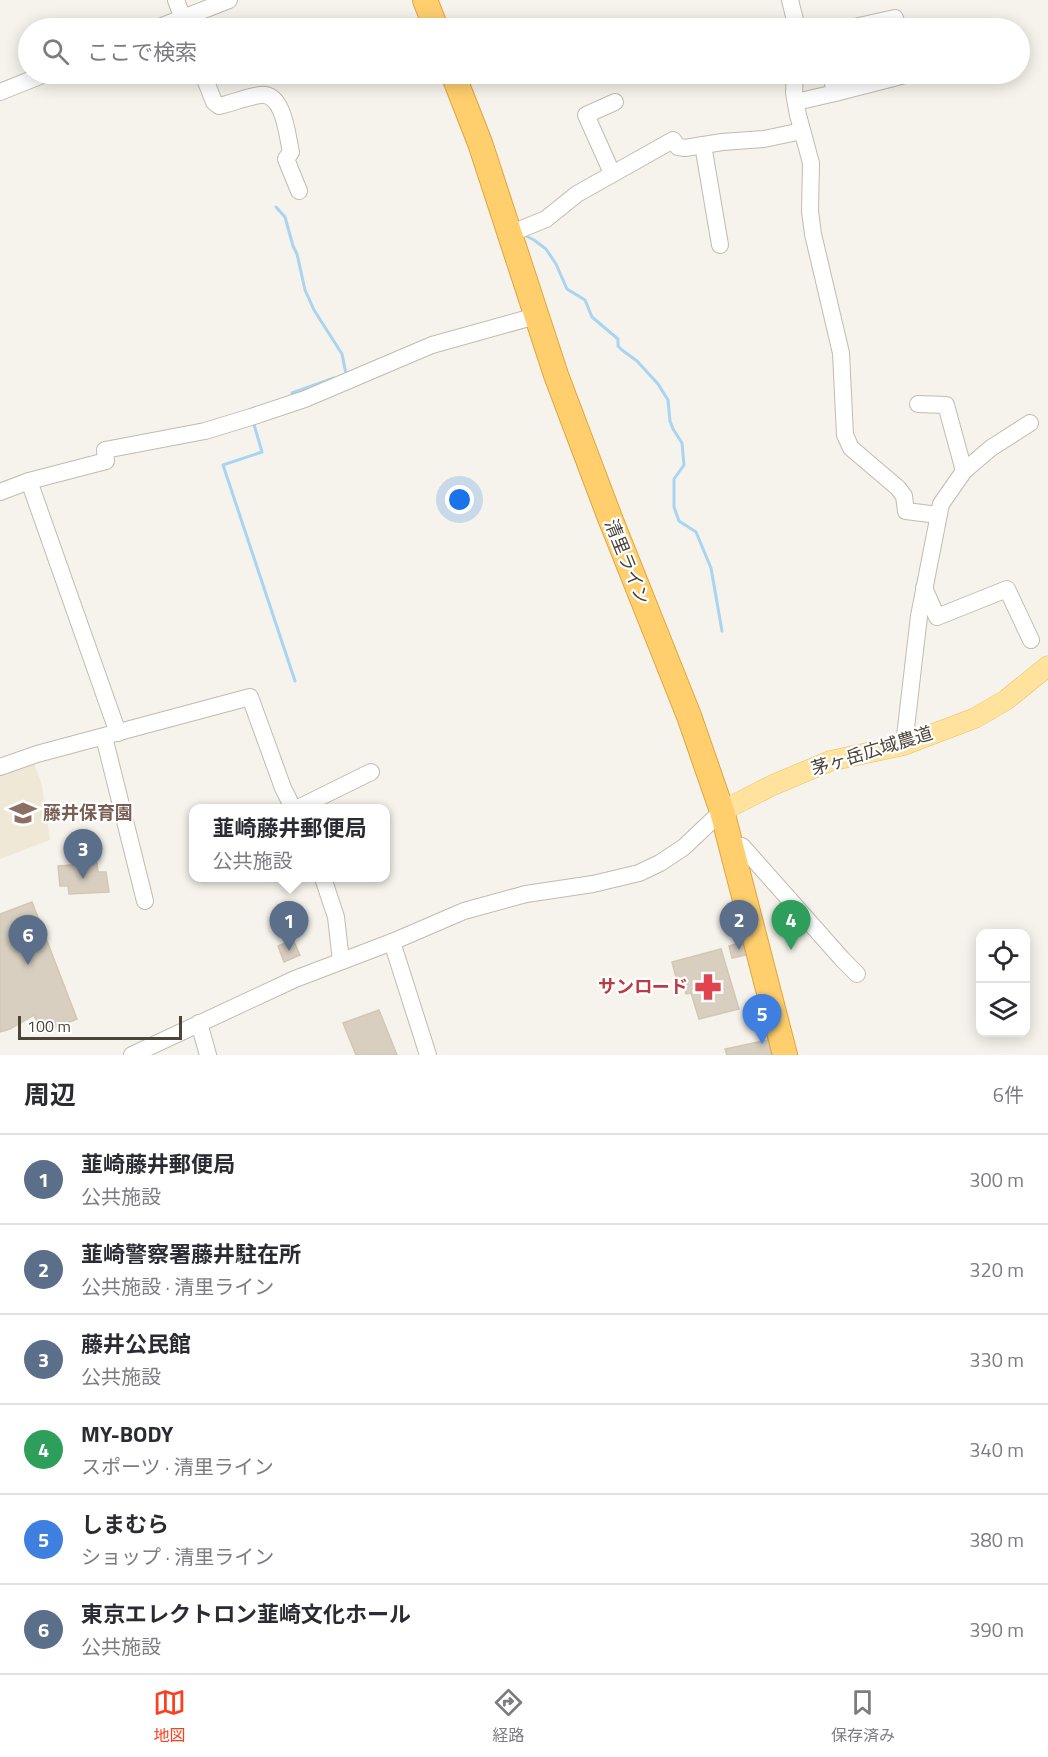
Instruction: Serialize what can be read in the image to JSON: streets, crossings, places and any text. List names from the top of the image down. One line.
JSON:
{"streets":{"highway":["清里ライン"],"main road":["茅ヶ岳広域農道"]},"crossings":[["清里ライン","茅ヶ岳広域農道"]],"places":{"school or university":["藤井保育園"],"pharmacy":["サンロード"]},"scale_bar":"100 m","page":{"search":"ここで検索","popup":["韮崎藤井郵便局","公共施設"],"pins":["3","2","4","1","6","5"],"scale":"100 m","heading":["周辺","6件"],"list":[{"mark":"1","name":"韮崎藤井郵便局","note":"公共施設","value":"300 m"},{"mark":"2","name":"韮崎警察署藤井駐在所","note":"公共施設 · 清里ライン","value":"320 m"},{"mark":"3","name":"藤井公民館","note":"公共施設","value":"330 m"},{"mark":"4","name":"MY-BODY","note":"スポーツ · 清里ライン","value":"340 m"},{"mark":"5","name":"しまむら","note":"ショップ · 清里ライン","value":"380 m"},{"mark":"6","name":"東京エレクトロン韮崎文化ホール","note":"公共施設","value":"390 m"}],"nav":["地図","経路","保存済み"]}}
